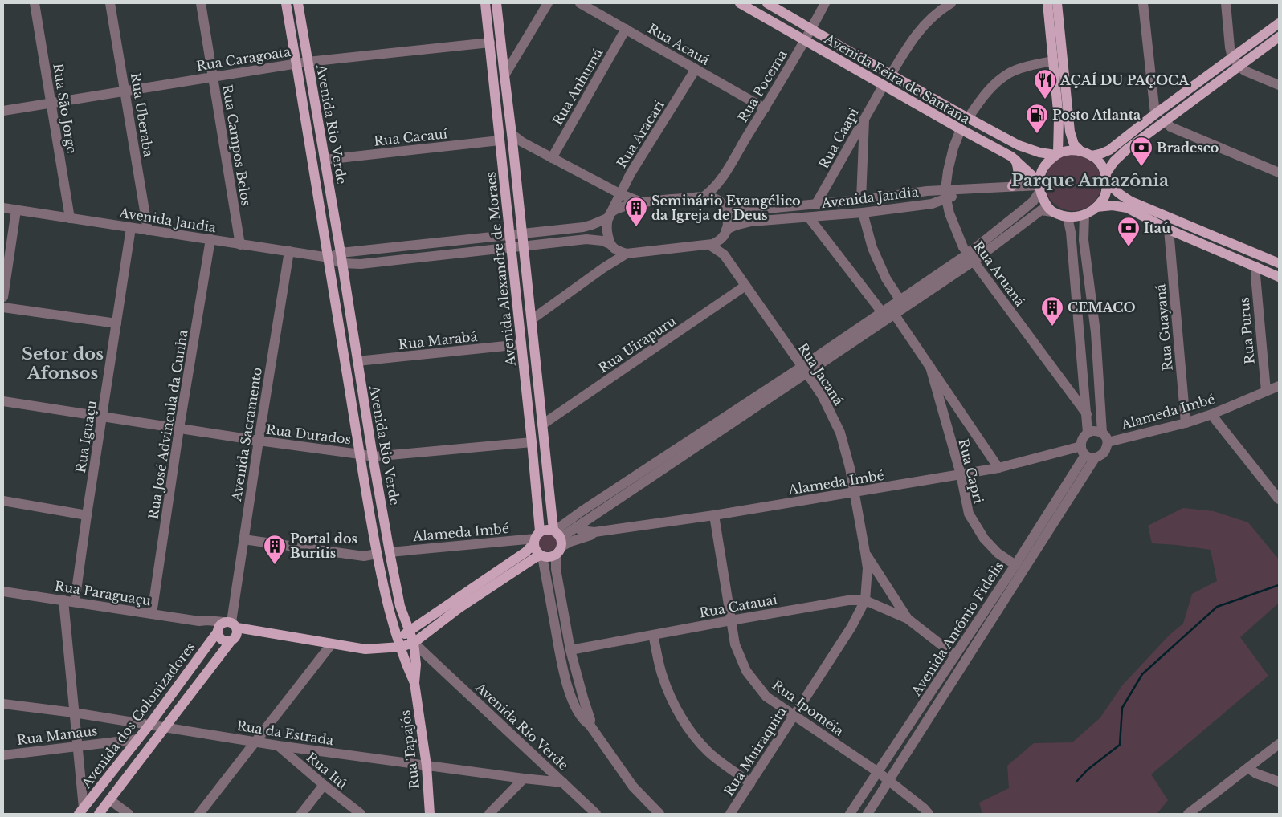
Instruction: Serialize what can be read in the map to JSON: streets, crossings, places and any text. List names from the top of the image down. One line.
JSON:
{"streets":{"main road":["Avenida Feira de Santana","Avenida Rio Verde","Avenida Alexandre de Moraes","Rua Paraguaçu","Avenida dos Colonizadores","Rua Tapajós"],"street":["Rua Acauá","Rua Caragoata","Rua Pocema","Rua Anhumá","Rua São Jorge","Rua Uberaba","Rua Aracari","Rua Cacauí","Rua Caapi","Rua Campos Belos","Avenida Jandia","Rua Aruaná","Rua Guayaná","Rua Purus","Rua Marabá","Rua Uirapuru","Rua Jacaná","Alameda Imbé","Rua José Advincula da Cunha","Avenida Sacramento","Rua Durados","Rua Iguaçu","Rua Capri","Rua Catauai","Avenida Antônio Fidelis","Rua Ipoméia","Rua da Estrada","Rua Manaus","Rua Muiraquita","Rua Itú"]},"crossings":[["Rua Acauá","Rua Pocema"],["Rua Acauá","Rua Anhumá"],["Rua Acauá","Rua Aracari"],["Rua Caragoata","Rua São Jorge"],["Rua Caragoata","Rua Uberaba"],["Rua Caragoata","Avenida Rio Verde"],["Rua Caragoata","Rua Campos Belos"],["Rua Caragoata","Avenida Alexandre de Moraes"],["Avenida Feira de Santana","Rua Pocema"],["Avenida Feira de Santana","Rua Caapi"],["Avenida Feira de Santana","Avenida Jandia"],["Avenida Feira de Santana","Rua Aruaná"],["Rua Pocema","Avenida Jandia"],["Rua São Jorge","Avenida Jandia"],["Rua Uberaba","Avenida Jandia"],["Avenida Rio Verde","Rua Cacauí"],["Avenida Rio Verde","Avenida Jandia"],["Avenida Rio Verde","Rua Marabá"],["Avenida Rio Verde","Alameda Imbé"],["Avenida Rio Verde","Rua Durados"],["Avenida Rio Verde","Rua Paraguaçu"],["Avenida Rio Verde","Rua da Estrada"],["Avenida Rio Verde","Rua Tapajós"],["Rua Aracari","Avenida Jandia"],["Rua Cacauí","Avenida Alexandre de Moraes"],["Rua Caapi","Avenida Jandia"],["Rua Campos Belos","Avenida Jandia"],["Avenida Jandia","Avenida Alexandre de Moraes"],["Avenida Jandia","Rua Aruaná"],["Avenida Jandia","Rua José Advincula da Cunha"],["Avenida Jandia","Avenida Sacramento"],["Avenida Jandia","Rua Iguaçu"],["Avenida Alexandre de Moraes","Rua Marabá"],["Avenida Alexandre de Moraes","Rua Uirapuru"],["Avenida Alexandre de Moraes","Alameda Imbé"],["Avenida Alexandre de Moraes","Rua Paraguaçu"],["Avenida Alexandre de Moraes","Rua Catauai"],["Rua Guayaná","Alameda Imbé"],["Rua Purus","Alameda Imbé"],["Rua Uirapuru","Rua Jacaná"],["Rua Jacaná","Alameda Imbé"],["Rua Jacaná","Rua Catauai"],["Rua Jacaná","Avenida Antônio Fidelis"],["Rua Jacaná","Rua Muiraquita"],["Alameda Imbé","Rua Capri"],["Alameda Imbé","Rua Paraguaçu"],["Alameda Imbé","Avenida Antônio Fidelis"],["Alameda Imbé","Rua Ipoméia"],["Rua José Advincula da Cunha","Rua Durados"],["Rua José Advincula da Cunha","Rua Paraguaçu"],["Avenida Sacramento","Rua Durados"],["Avenida Sacramento","Rua Paraguaçu"],["Avenida Sacramento","Avenida dos Colonizadores"],["Rua Durados","Rua Iguaçu"],["Rua Iguaçu","Rua Paraguaçu"],["Rua Capri","Avenida Antônio Fidelis"],["Rua Paraguaçu","Avenida dos Colonizadores"],["Rua Paraguaçu","Rua Tapajós"],["Rua Catauai","Rua Ipoméia"],["Rua Catauai","Rua Muiraquita"],["Avenida Antônio Fidelis","Rua Ipoméia"],["Rua Ipoméia","Rua Muiraquita"],["Avenida dos Colonizadores","Rua da Estrada"],["Avenida dos Colonizadores","Rua Manaus"],["Rua da Estrada","Rua Tapajós"],["Rua da Estrada","Rua Itú"]],"districts":["Parque Amazônia","Setor dos Afonsos"],"places":{"restaurant":["AÇAÍ DU PAÇOCA"],"fuel station":["Posto Atlanta"],"bank":["Bradesco","Itaú"],"building":["Seminário Evangélico da Igreja de Deus","CEMACO","Portal dos Buritis"]}}
